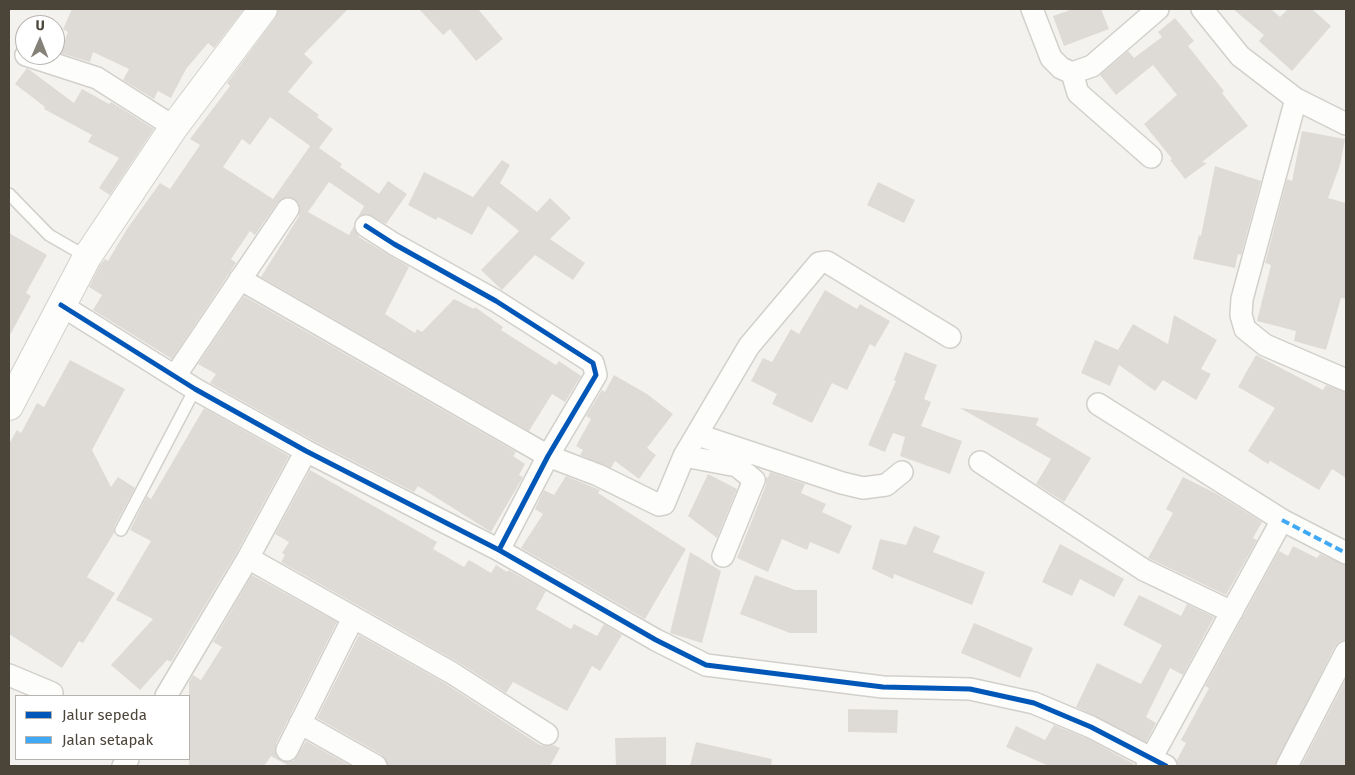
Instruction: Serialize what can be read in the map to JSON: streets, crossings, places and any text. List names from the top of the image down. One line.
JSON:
{"legend":["Jalur sepeda","Jalan setapak"],"north":"top"}
